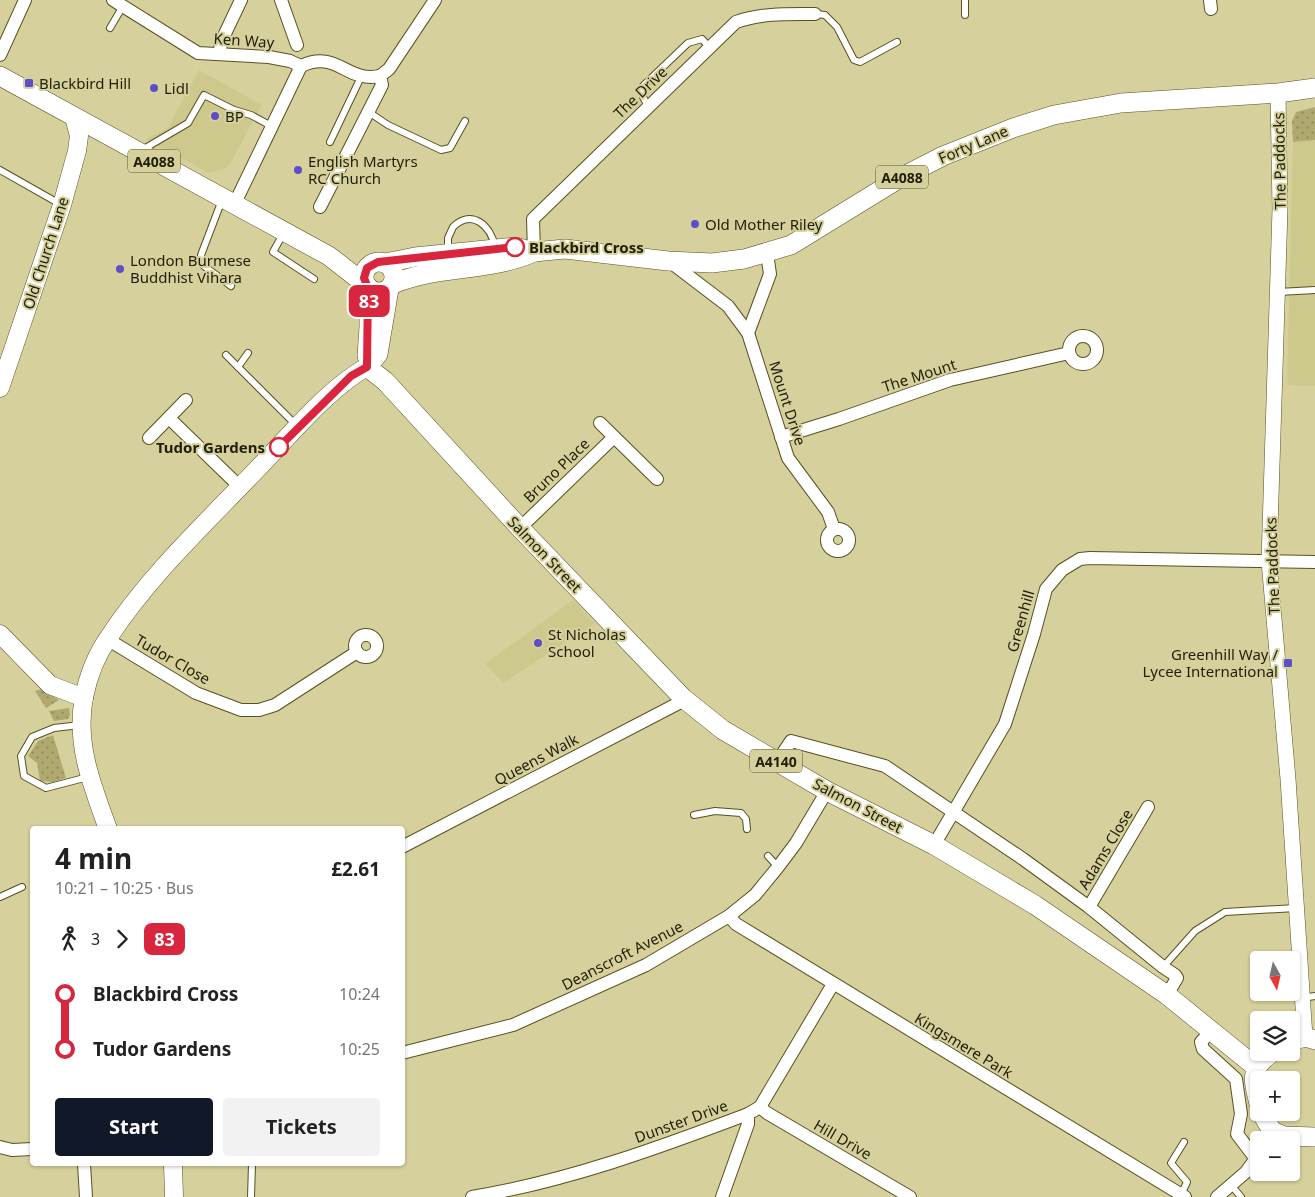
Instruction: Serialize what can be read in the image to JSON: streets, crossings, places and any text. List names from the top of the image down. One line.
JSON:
{"streets":{"main road":["Forty Lane","A4088","Old Church Lane","Salmon Street","A4140"],"street":["Ken Way","The Drive","The Paddocks","The Mount","Mount Drive","Bruno Place","Greenhill","Tudor Close","Queens Walk","Adams Close","Deanscroft Avenue","Kingsmere Park","Dunster Drive","Hill Drive"]},"crossings":[["The Drive","Forty Lane"],["Forty Lane","A4088"],["Forty Lane","The Paddocks"],["Forty Lane","Mount Drive"],["A4088","Old Church Lane"],["The Paddocks","Greenhill"],["The Mount","Mount Drive"],["Bruno Place","Salmon Street"],["Salmon Street","Greenhill"],["Salmon Street","Queens Walk"],["Salmon Street","Deanscroft Avenue"],["Deanscroft Avenue","Kingsmere Park"],["Kingsmere Park","Dunster Drive"],["Dunster Drive","Hill Drive"]],"places":{"transit":["Blackbird Hill","Greenhill Way / Lycee International"],"other":["Lidl","BP","English Martyrs RC Church","Old Mother Riley","Blackbird Cross","London Burmese Buddhist Vihara","Tudor Gardens","St Nicholas School"]},"lines":["bus line 83"],"north":"bottom","page":{"on_map":"83","heading":["4 min","10:21 – 10:25 · Bus","£2.61"],"legs":["3","83"],"map_buttons":["+","−"],"list":[{"name":"Blackbird Cross","value":"10:24"},{"name":"Tudor Gardens","value":"10:25"}],"buttons":["Start","Tickets"]}}
